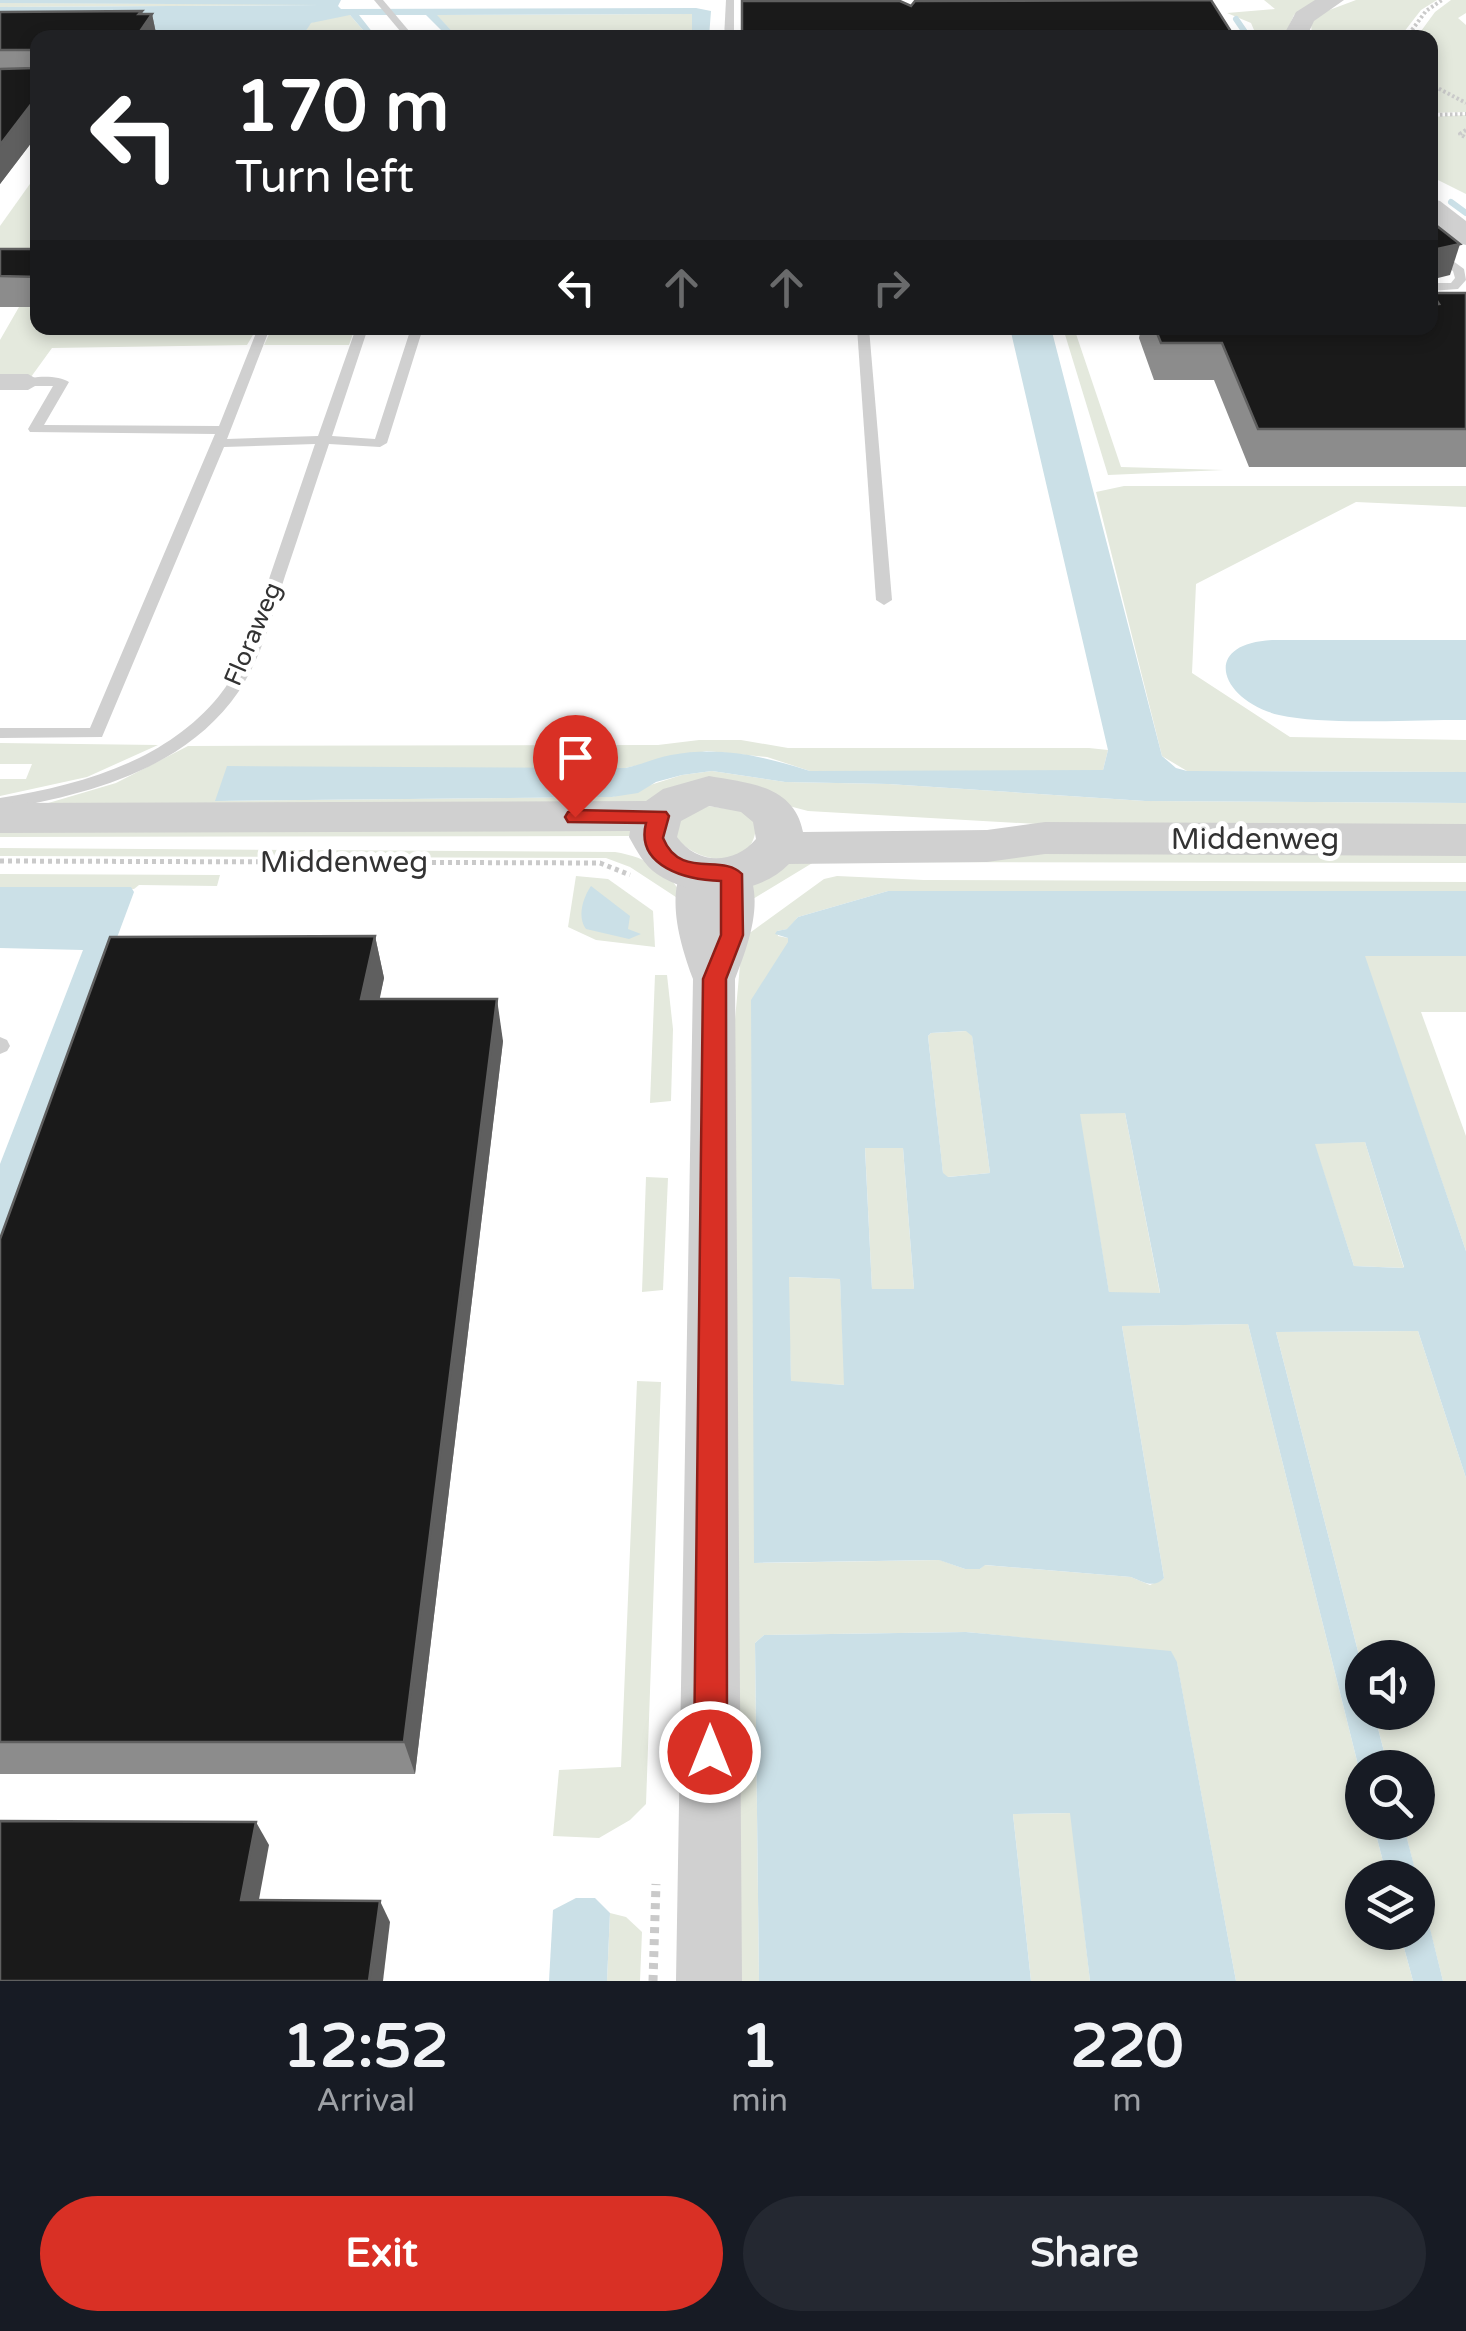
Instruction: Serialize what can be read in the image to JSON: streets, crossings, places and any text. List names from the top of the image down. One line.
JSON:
{"streets":{"street":["Middenweg"],"lane":["Floraweg"]},"page":{"turn":["170 m","Turn left"],"eta":["12:52","Arrival","1","min","220","m"],"buttons":["Exit","Share"]}}
